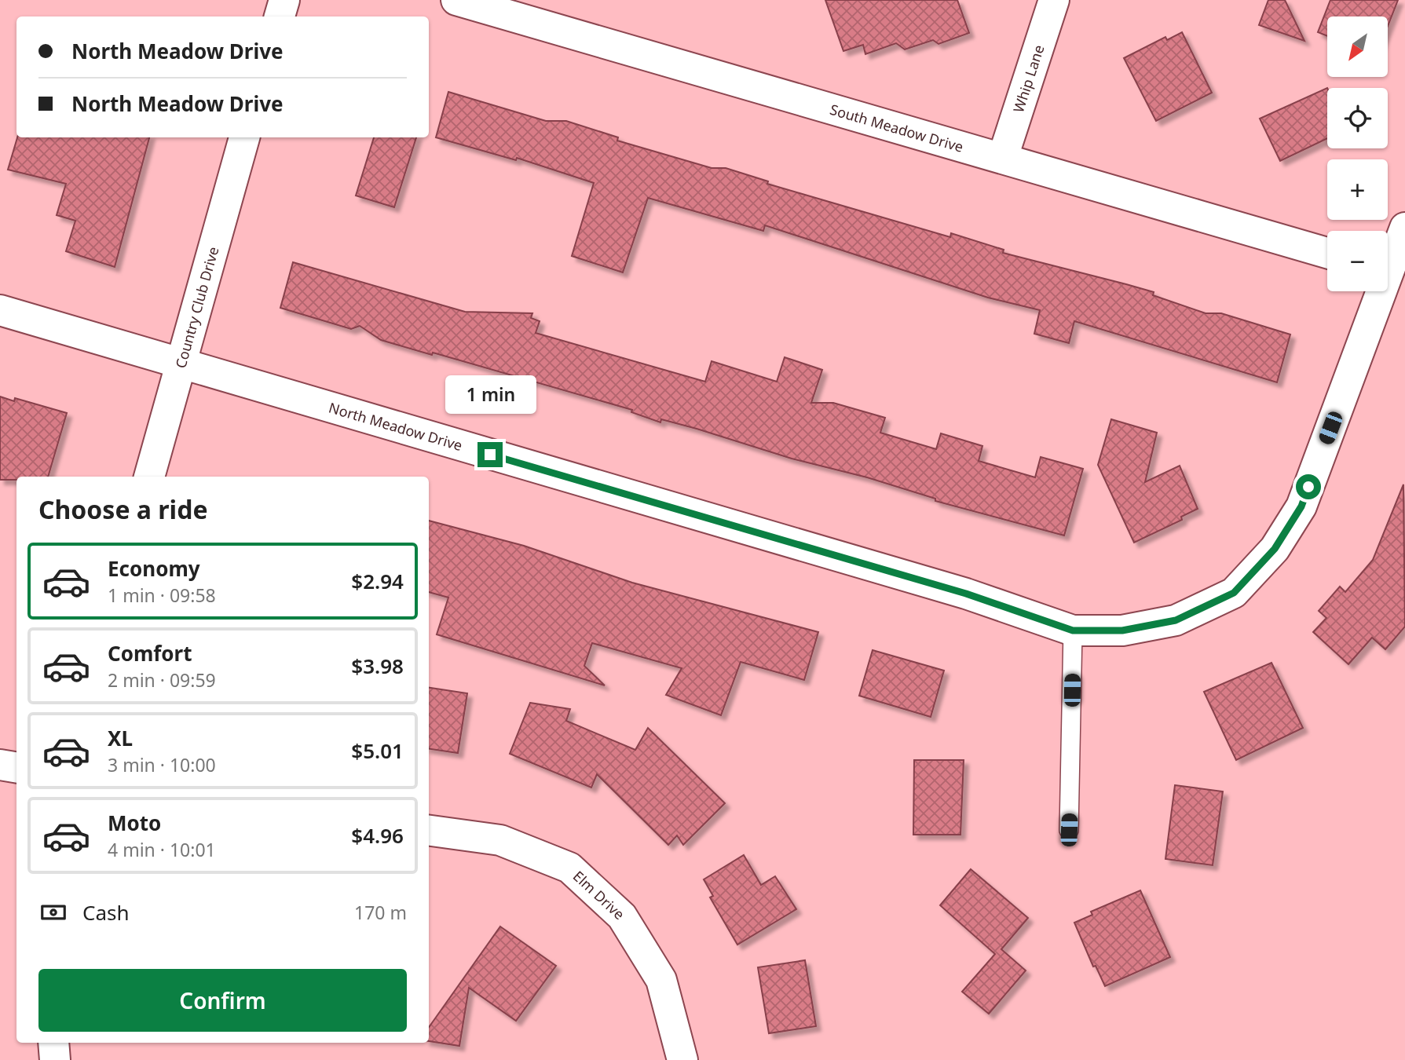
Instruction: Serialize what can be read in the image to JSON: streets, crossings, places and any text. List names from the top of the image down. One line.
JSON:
{"streets":{"street":["Whip Lane","South Meadow Drive","Country Club Drive","North Meadow Drive","Elm Drive"]},"crossings":[["Whip Lane","South Meadow Drive"],["Country Club Drive","North Meadow Drive"]],"north":"bottom left","page":{"map_buttons":["+","−"],"banner":["North Meadow Drive","North Meadow Drive"],"bubble":"1 min","heading":"Choose a ride","list":[{"name":"Economy","note":"1 min · 09:58","value":"$2.94"},{"name":"Comfort","note":"2 min · 09:59","value":"$3.98"},{"name":"XL","note":"3 min · 10:00","value":"$5.01"},{"name":"Moto","note":"4 min · 10:01","value":"$4.96"}],"pay":["Cash","170 m"],"buttons":"Confirm"}}
